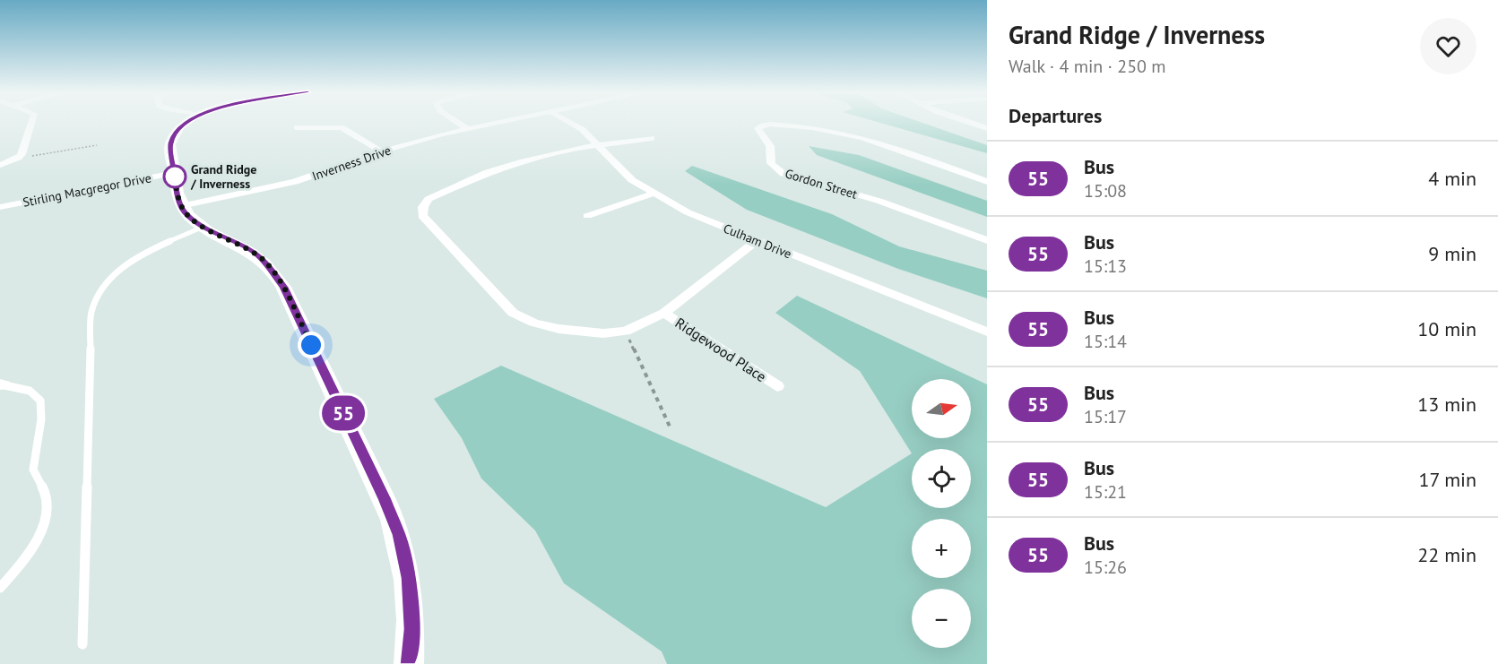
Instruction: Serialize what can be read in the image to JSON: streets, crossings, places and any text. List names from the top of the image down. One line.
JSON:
{"streets":{"street":["Inverness Drive","Gordon Street","Stirling Macgregor Drive","Culham Drive","Ridgewood Place"]},"places":["Grand Ridge / Inverness"],"lines":["bus line 55"],"north":"right","page":{"on_map":"55","heading":[["Grand Ridge / Inverness","Walk · 4 min · 250 m"],"Departures"],"list":[{"mark":"55","name":"Bus","note":"15:08","value":"4 min"},{"mark":"55","name":"Bus","note":"15:13","value":"9 min"},{"mark":"55","name":"Bus","note":"15:14","value":"10 min"},{"mark":"55","name":"Bus","note":"15:17","value":"13 min"},{"mark":"55","name":"Bus","note":"15:21","value":"17 min"},{"mark":"55","name":"Bus","note":"15:26","value":"22 min"}],"map_buttons":["+","−"]}}
